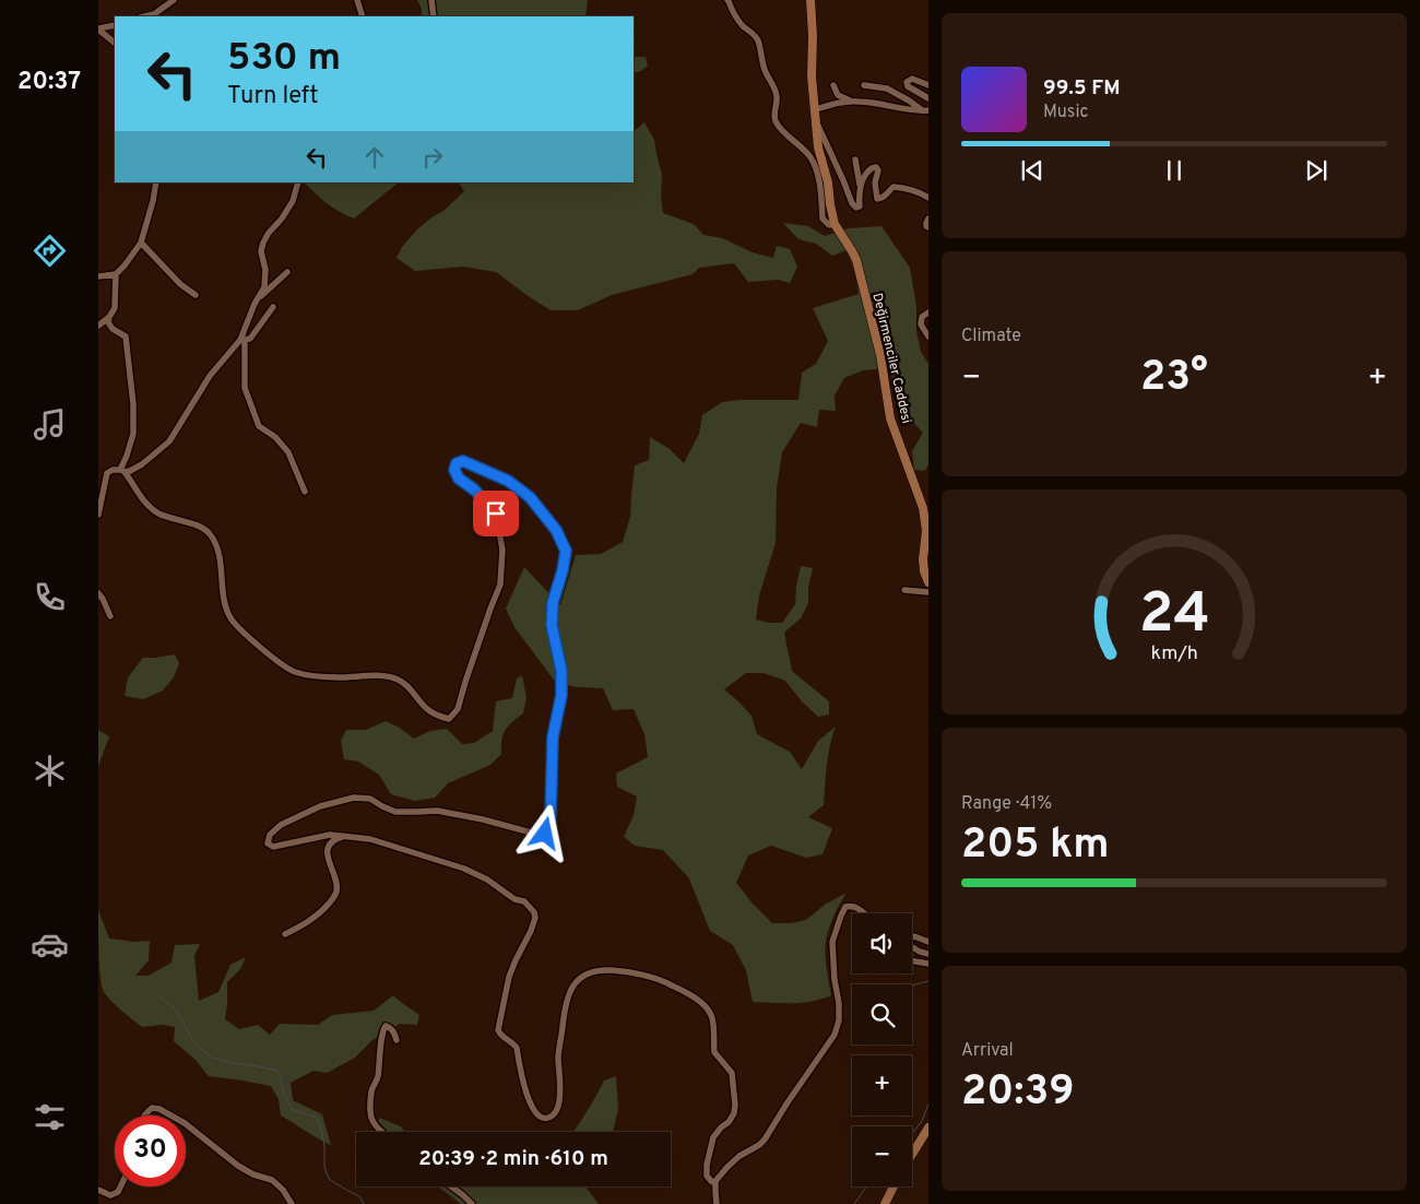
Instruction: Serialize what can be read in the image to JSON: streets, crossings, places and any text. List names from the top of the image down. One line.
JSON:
{"streets":{"main road":["Değirmenciler Caddesi"]},"page":{"tabs":"20:37","turn":["530 m","Turn left"],"song":["99.5 FM","Music"],"tile":["Climate",["Range · 41%","205 km"],["Arrival","20:39"]],"heat":["−","23°","+"],"map_buttons":["+","−"],"limit":"30","trip":"20:39 · 2 min · 610 m","gauge":["24","km/h"]}}
